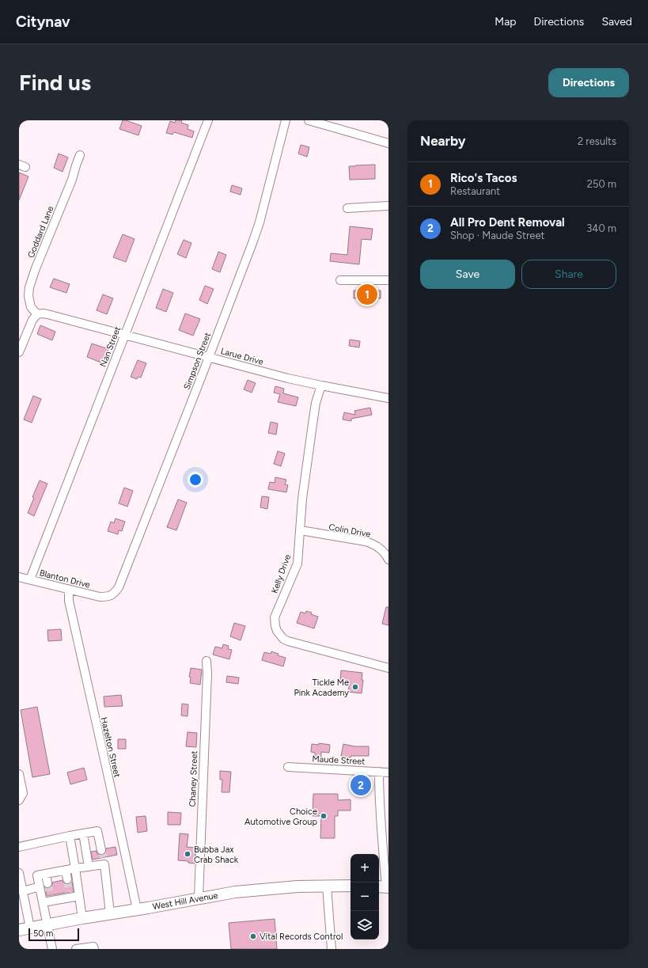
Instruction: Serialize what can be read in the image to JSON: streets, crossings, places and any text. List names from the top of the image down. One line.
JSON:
{"streets":{"highway":["West Hill Avenue"],"street":["Goddard Lane","Nan Street","Larue Drive","Simpson Street","Colin Drive","Kelly Drive","Blanton Drive","Hazelton Street","Maude Street","Chaney Street"]},"crossings":[["Goddard Lane","Larue Drive"],["Nan Street","Larue Drive"],["Nan Street","Blanton Drive"],["Larue Drive","Simpson Street"],["Larue Drive","Kelly Drive"],["Simpson Street","Blanton Drive"],["Colin Drive","Kelly Drive"],["Blanton Drive","Hazelton Street"],["Hazelton Street","West Hill Avenue"],["Chaney Street","West Hill Avenue"]],"places":["Tickle Me Pink Academy","Choice Automotive Group","Bubba Jax Crab Shack","Vital Records Control"],"scale_bar":"50 m","page":{"header":"Citynav","nav":["Map","Directions","Saved"],"buttons":["Directions",["Save","Share"]],"title":"Find us","heading":["Nearby","2 results"],"list":[{"mark":"1","name":"Rico's Tacos","note":"Restaurant","value":"250 m"},{"mark":"2","name":"All Pro Dent Removal","note":"Shop · Maude Street","value":"340 m"}],"pins":["1","2"],"map_buttons":["+","−"],"scale":"50 m"}}
